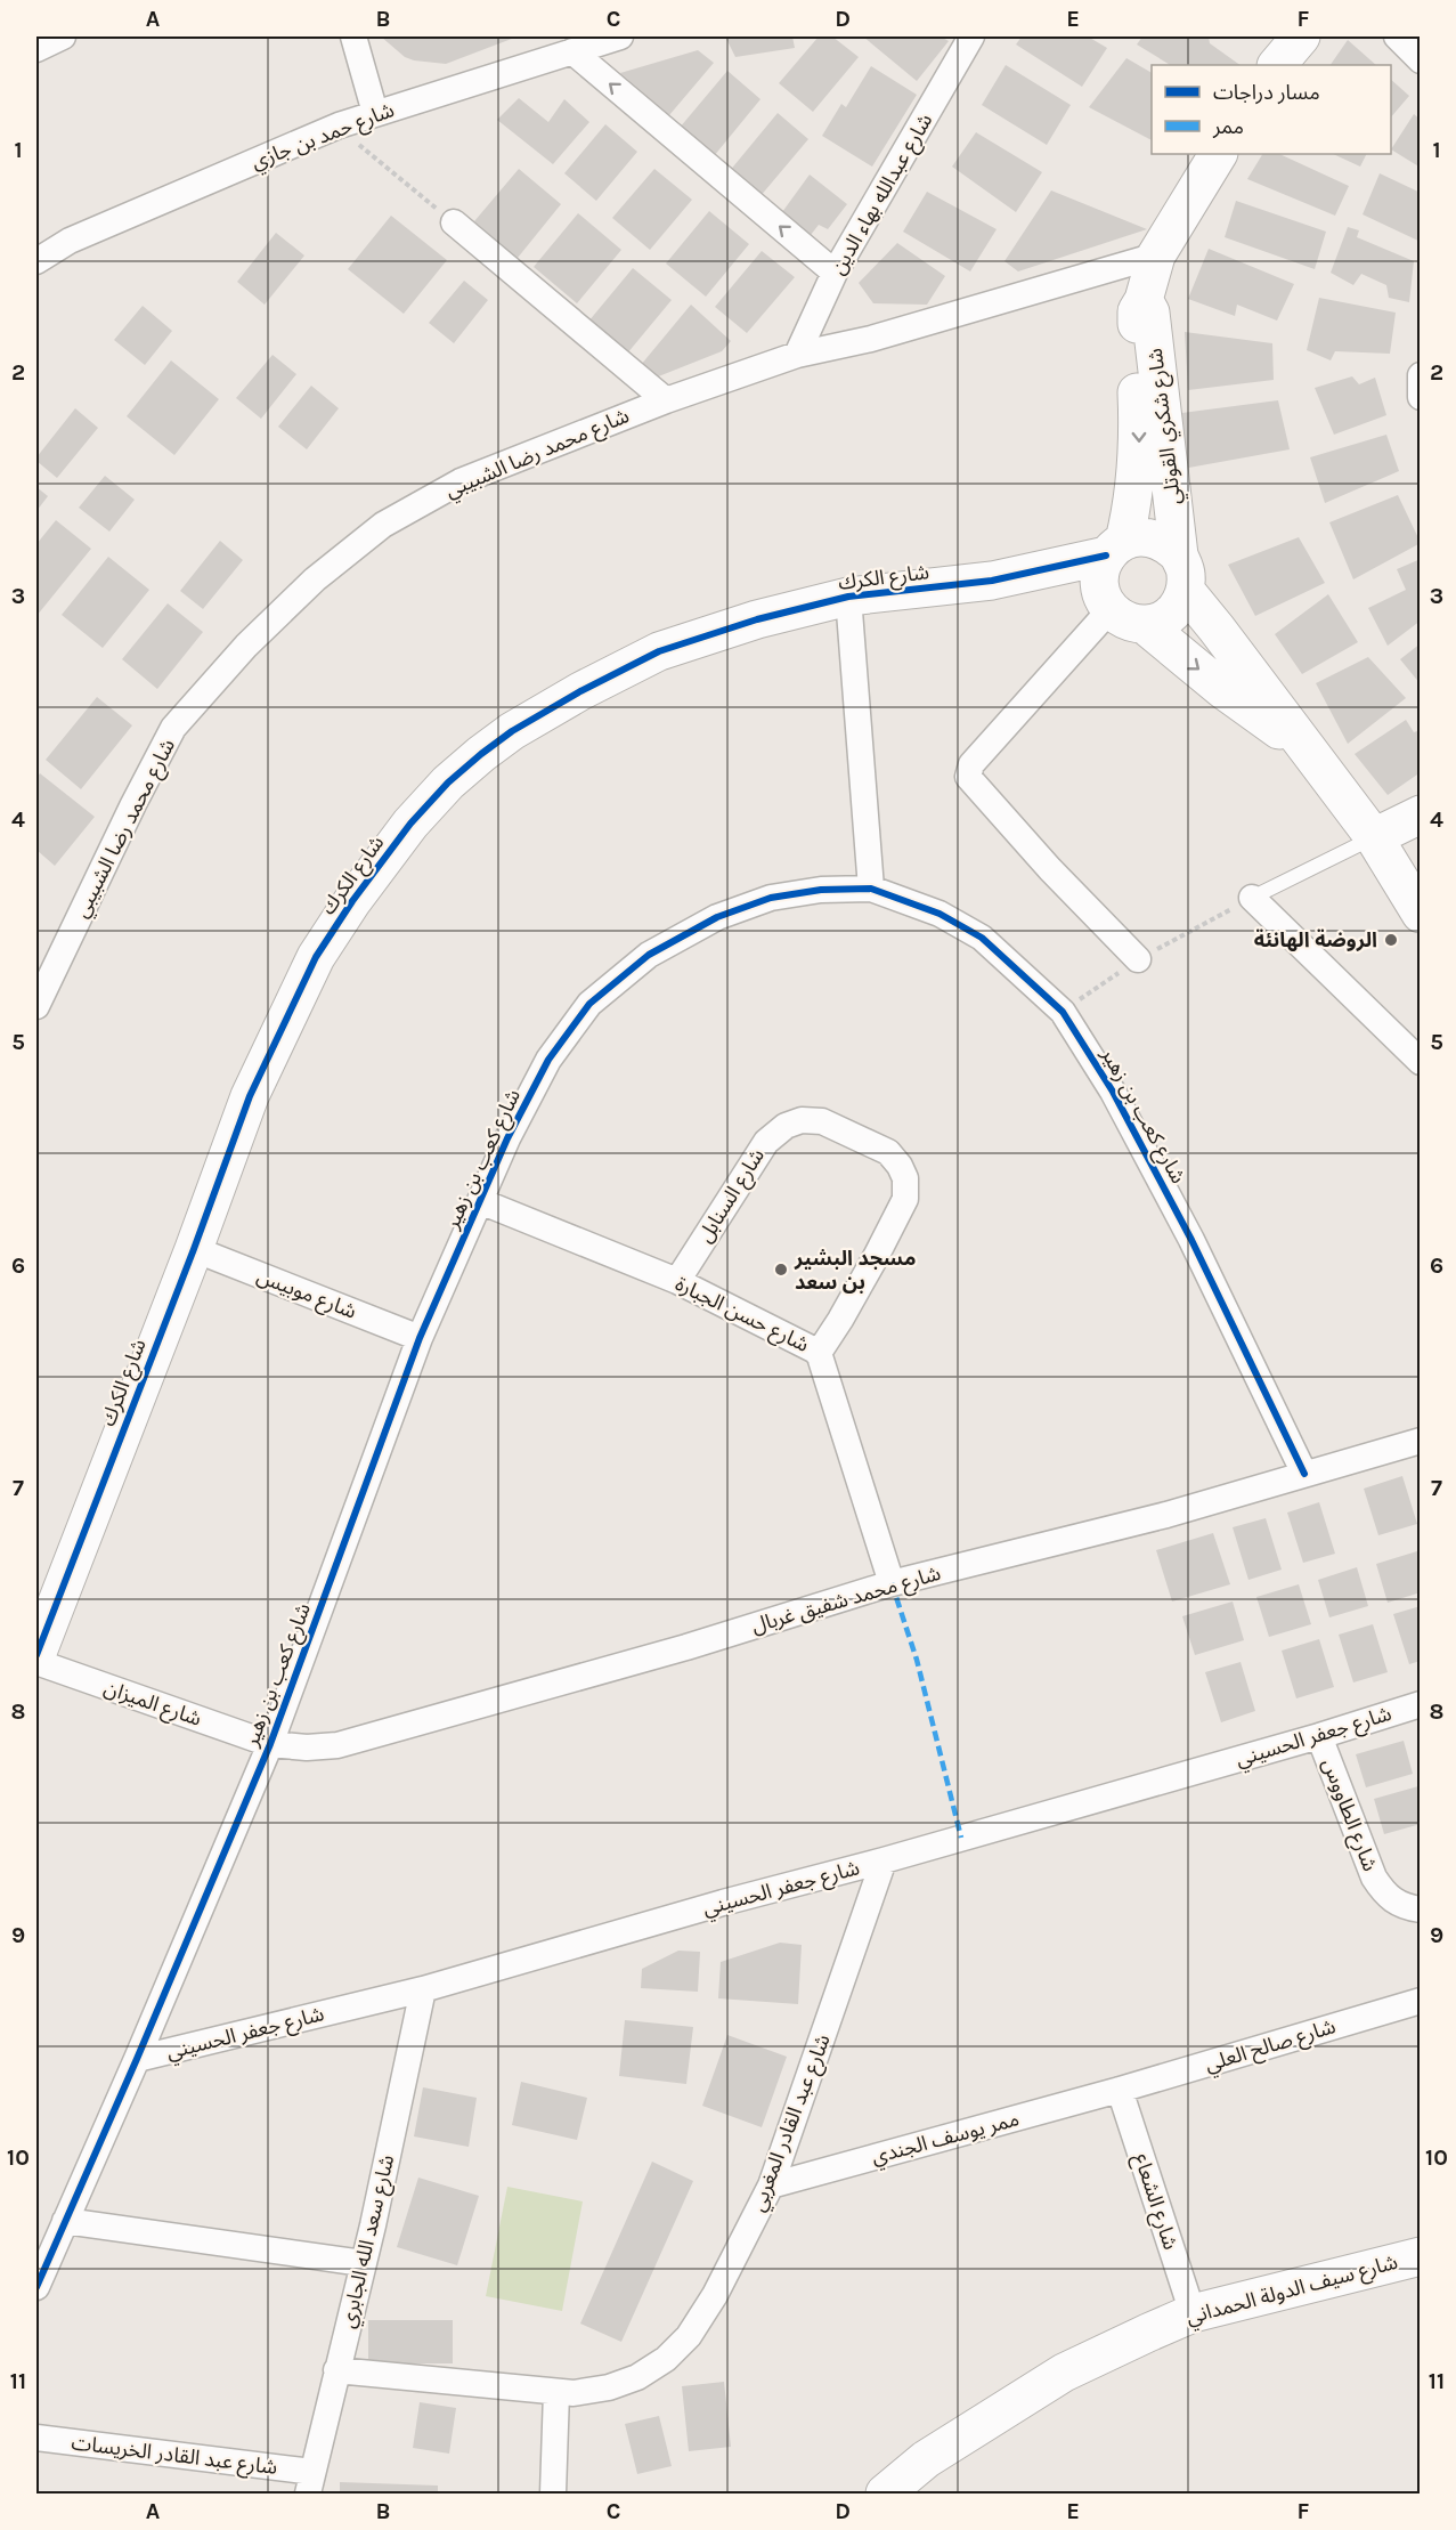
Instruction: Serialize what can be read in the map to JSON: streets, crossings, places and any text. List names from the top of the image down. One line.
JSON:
{"streets":{"street":["شارع حمد بن جازي","شارع عبدالله بهاء الدين","شارع شكري القوتلي","شارع محمد رضا الشبيبي","شارع الكرك","شارع كعب بن زهير","شارع السنابل","شارع موبيس","شارع حسن الجبارة","شارع محمد شفيق غربال","شارع الميزان","شارع جعفر الحسيني","شارع الطاووس","شارع صالح العلي","شارع عبد القادر المغربي","ممر يوسف الجندي","شارع الشعاع","شارع سعد الله الجابري","شارع سيف الدولة الحمداني","شارع عبد القادر الخريسات"]},"crossings":[["شارع عبدالله بهاء الدين","شارع محمد رضا الشبيبي"],["شارع شكري القوتلي","شارع محمد رضا الشبيبي"],["شارع شكري القوتلي","شارع الكرك"],["شارع الكرك","شارع موبيس"],["شارع كعب بن زهير","شارع موبيس"],["شارع كعب بن زهير","شارع حسن الجبارة"],["شارع كعب بن زهير","شارع محمد شفيق غربال"],["شارع كعب بن زهير","شارع الميزان"],["شارع كعب بن زهير","شارع جعفر الحسيني"],["شارع السنابل","شارع حسن الجبارة"],["شارع حسن الجبارة","شارع محمد شفيق غربال"],["شارع محمد شفيق غربال","شارع الميزان"],["شارع جعفر الحسيني","شارع الطاووس"],["شارع جعفر الحسيني","شارع عبد القادر المغربي"],["شارع جعفر الحسيني","شارع سعد الله الجابري"],["شارع صالح العلي","ممر يوسف الجندي"],["شارع صالح العلي","شارع الشعاع"],["شارع عبد القادر المغربي","ممر يوسف الجندي"],["شارع عبد القادر المغربي","شارع سعد الله الجابري"],["ممر يوسف الجندي","شارع الشعاع"],["شارع الشعاع","شارع سيف الدولة الحمداني"],["شارع سعد الله الجابري","شارع عبد القادر الخريسات"]],"places":["الروضة الهانئة","مسجد البشير بن سعد"],"legend":["مسار دراجات","ممر"],"grid":{"columns":["A","B","C","D","E","F"],"rows":["1","2","3","4","5","6","7","8","9","10","11"]}}
